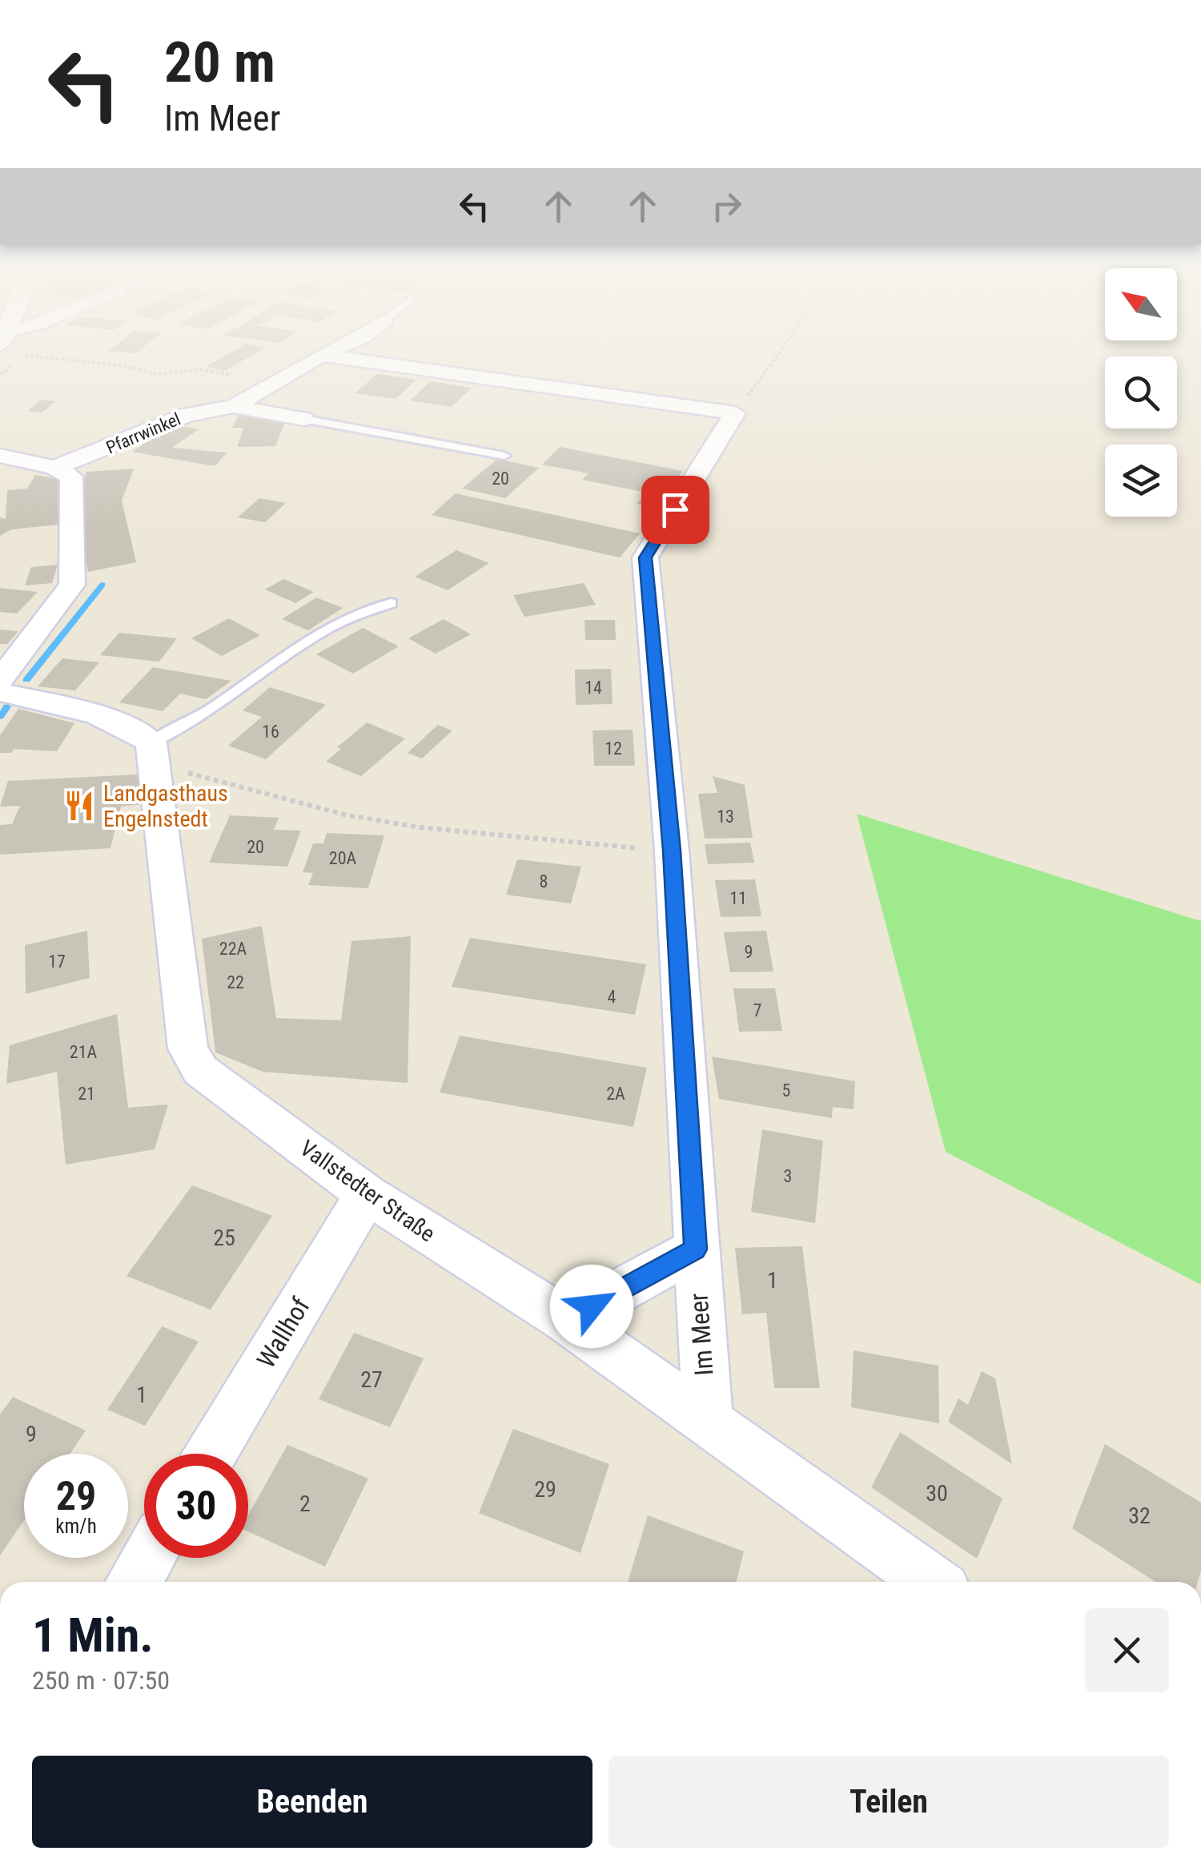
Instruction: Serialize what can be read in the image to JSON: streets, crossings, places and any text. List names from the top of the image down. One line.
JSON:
{"streets":{"street":["Pfarrwinkel","Vallstedter Straße","Wallhof","Im Meer"]},"crossings":[["Vallstedter Straße","Wallhof"],["Vallstedter Straße","Im Meer"]],"places":{"restaurant":["Landgasthaus Engelnstedt"]},"house_numbers":["20","14","16","12","13","20","20A","8","11","22A","9","17","22","4","7","21A","5","21","2A","3","25","1","27","1","9","29","30","2","32"],"north":"top left","page":{"turn":["20 m","Im Meer"],"speed":"29 km/h","limit":"30","heading":["1 Min.","250 m · 07:50"],"buttons":["Beenden","Teilen"]}}
